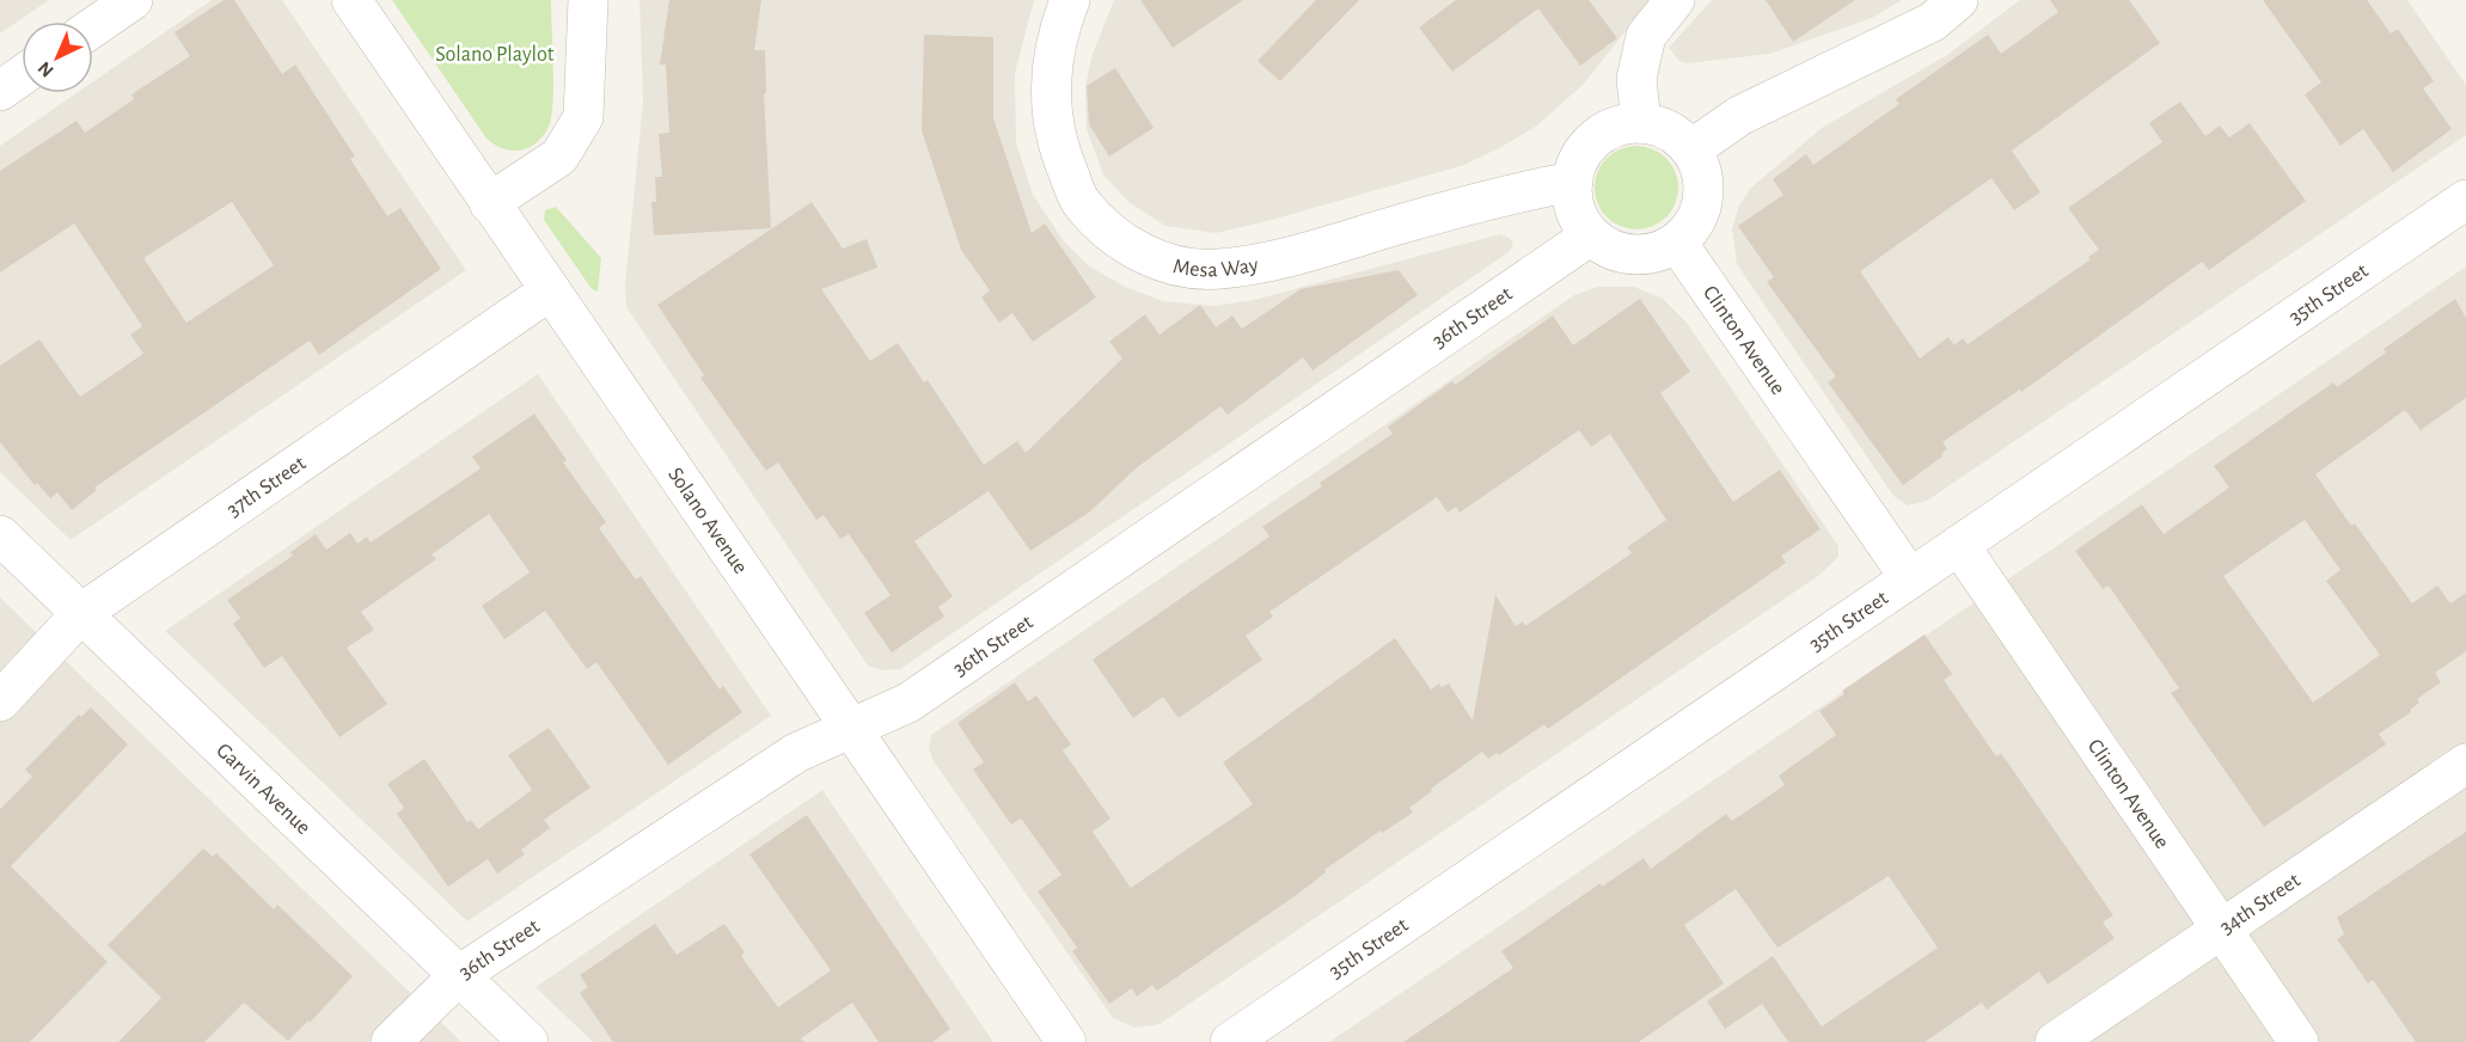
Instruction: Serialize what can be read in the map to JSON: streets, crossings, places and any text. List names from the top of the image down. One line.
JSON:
{"streets":{"street":["Mesa Way","35th Street","36th Street","Clinton Avenue","37th Street","Solano Avenue","Garvin Avenue","34th Street"]},"crossings":[["Mesa Way","36th Street"],["Mesa Way","Clinton Avenue"],["35th Street","Clinton Avenue"],["36th Street","Clinton Avenue"],["36th Street","Solano Avenue"],["36th Street","Garvin Avenue"],["Clinton Avenue","34th Street"],["37th Street","Solano Avenue"],["37th Street","Garvin Avenue"]],"parks":["Solano Playlot"],"north":"bottom left"}
